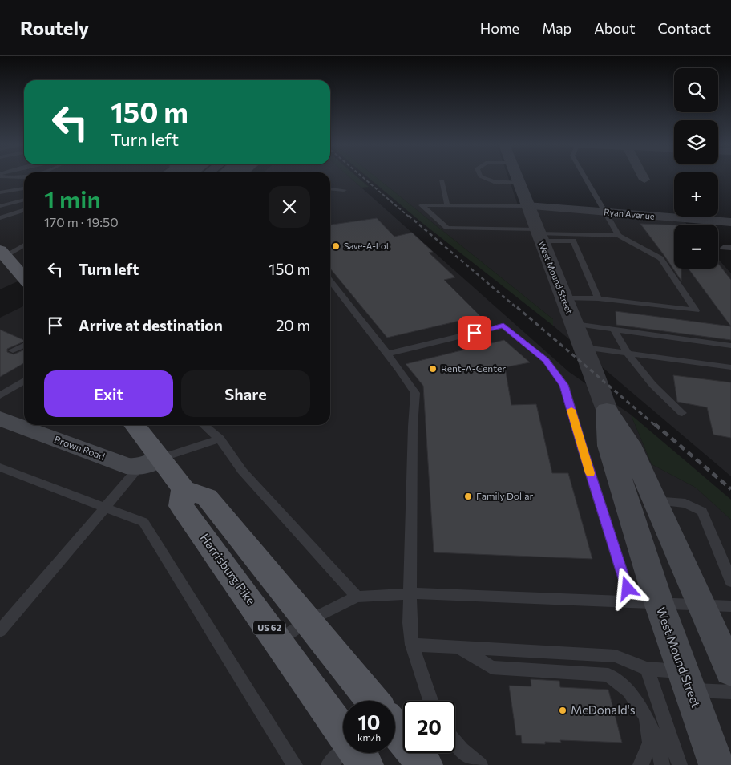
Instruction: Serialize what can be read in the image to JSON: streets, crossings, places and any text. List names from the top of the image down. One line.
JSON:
{"streets":{"main road":["West Mound Street","Brown Road","Harrisburg Pike","US 62"],"street":["Ryan Avenue"]},"crossings":[["Ryan Avenue","West Mound Street"]],"places":["Save-A-Lot","Rent-A-Center","Family Dollar","McDonald's"],"page":{"header":"Routely","nav":["Home","Map","About","Contact"],"map_buttons":["+","−"],"turn":["150 m","Turn left"],"heading":["1 min","170 m · 19:50"],"list":[{"name":"Turn left","value":"150 m"},{"name":"Arrive at destination","value":"20 m"}],"buttons":["Exit","Share"],"speed":"10 km/h","limit":"20"}}
